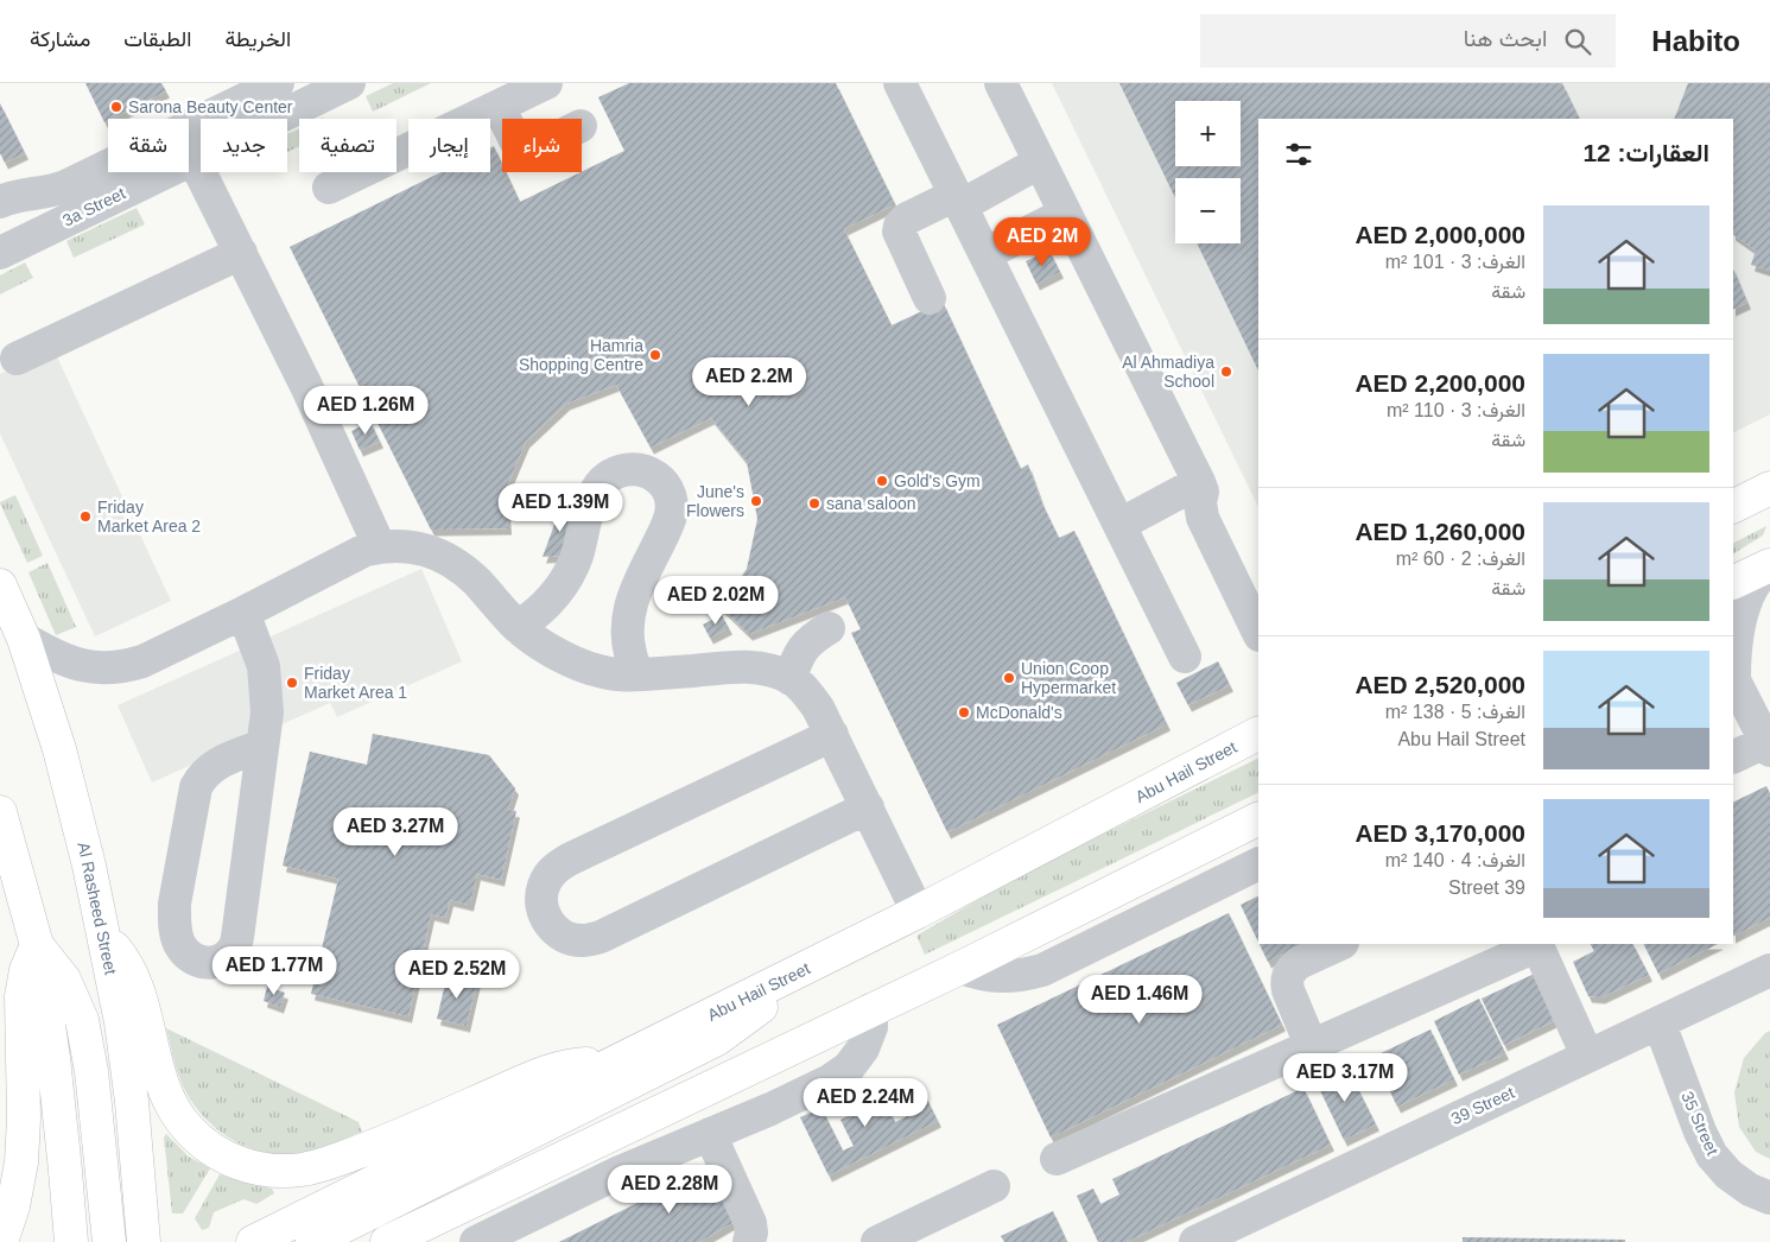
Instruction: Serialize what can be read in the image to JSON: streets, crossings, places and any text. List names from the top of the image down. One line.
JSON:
{"streets":{"main road":["Abu Hail Street","Al Rasheed Street"],"street":["3a Street","39 Street","35 Street"]},"crossings":[["39 Street","35 Street"]],"places":["Sarona Beauty Center","Hamria Shopping Centre","Al Ahmadiya School","Gold's Gym","June's Flowers","sana saloon","Friday Market Area 2","Union Coop Hypermarket","Friday Market Area 1","McDonald's"],"page":{"header":"Habito","search":"ابحث هنا","nav":["الخريطة","الطبقات","مشاركة"],"map_buttons":["+","−"],"chip":["شراء","إيجار","تصفية","جديد","شقة"],"heading":"العقارات: 12","list":[{"name":"AED 2,000,000","note":"الغرف: 3 · 101 m² · شقة"},{"name":"AED 2,200,000","note":"الغرف: 3 · 110 m² · شقة"},{"name":"AED 1,260,000","note":"الغرف: 2 · 60 m² · شقة"},{"name":"AED 2,520,000","note":"الغرف: 5 · 138 m² · Abu Hail Street"},{"name":"AED 3,170,000","note":"الغرف: 4 · 140 m² · 39 Street"}],"price":["AED 2M","AED 2.2M","AED 1.26M","AED 1.39M","AED 2.02M","AED 3.27M","AED 1.77M","AED 2.52M","AED 1.46M","AED 3.17M","AED 2.24M","AED 2.28M"]}}
